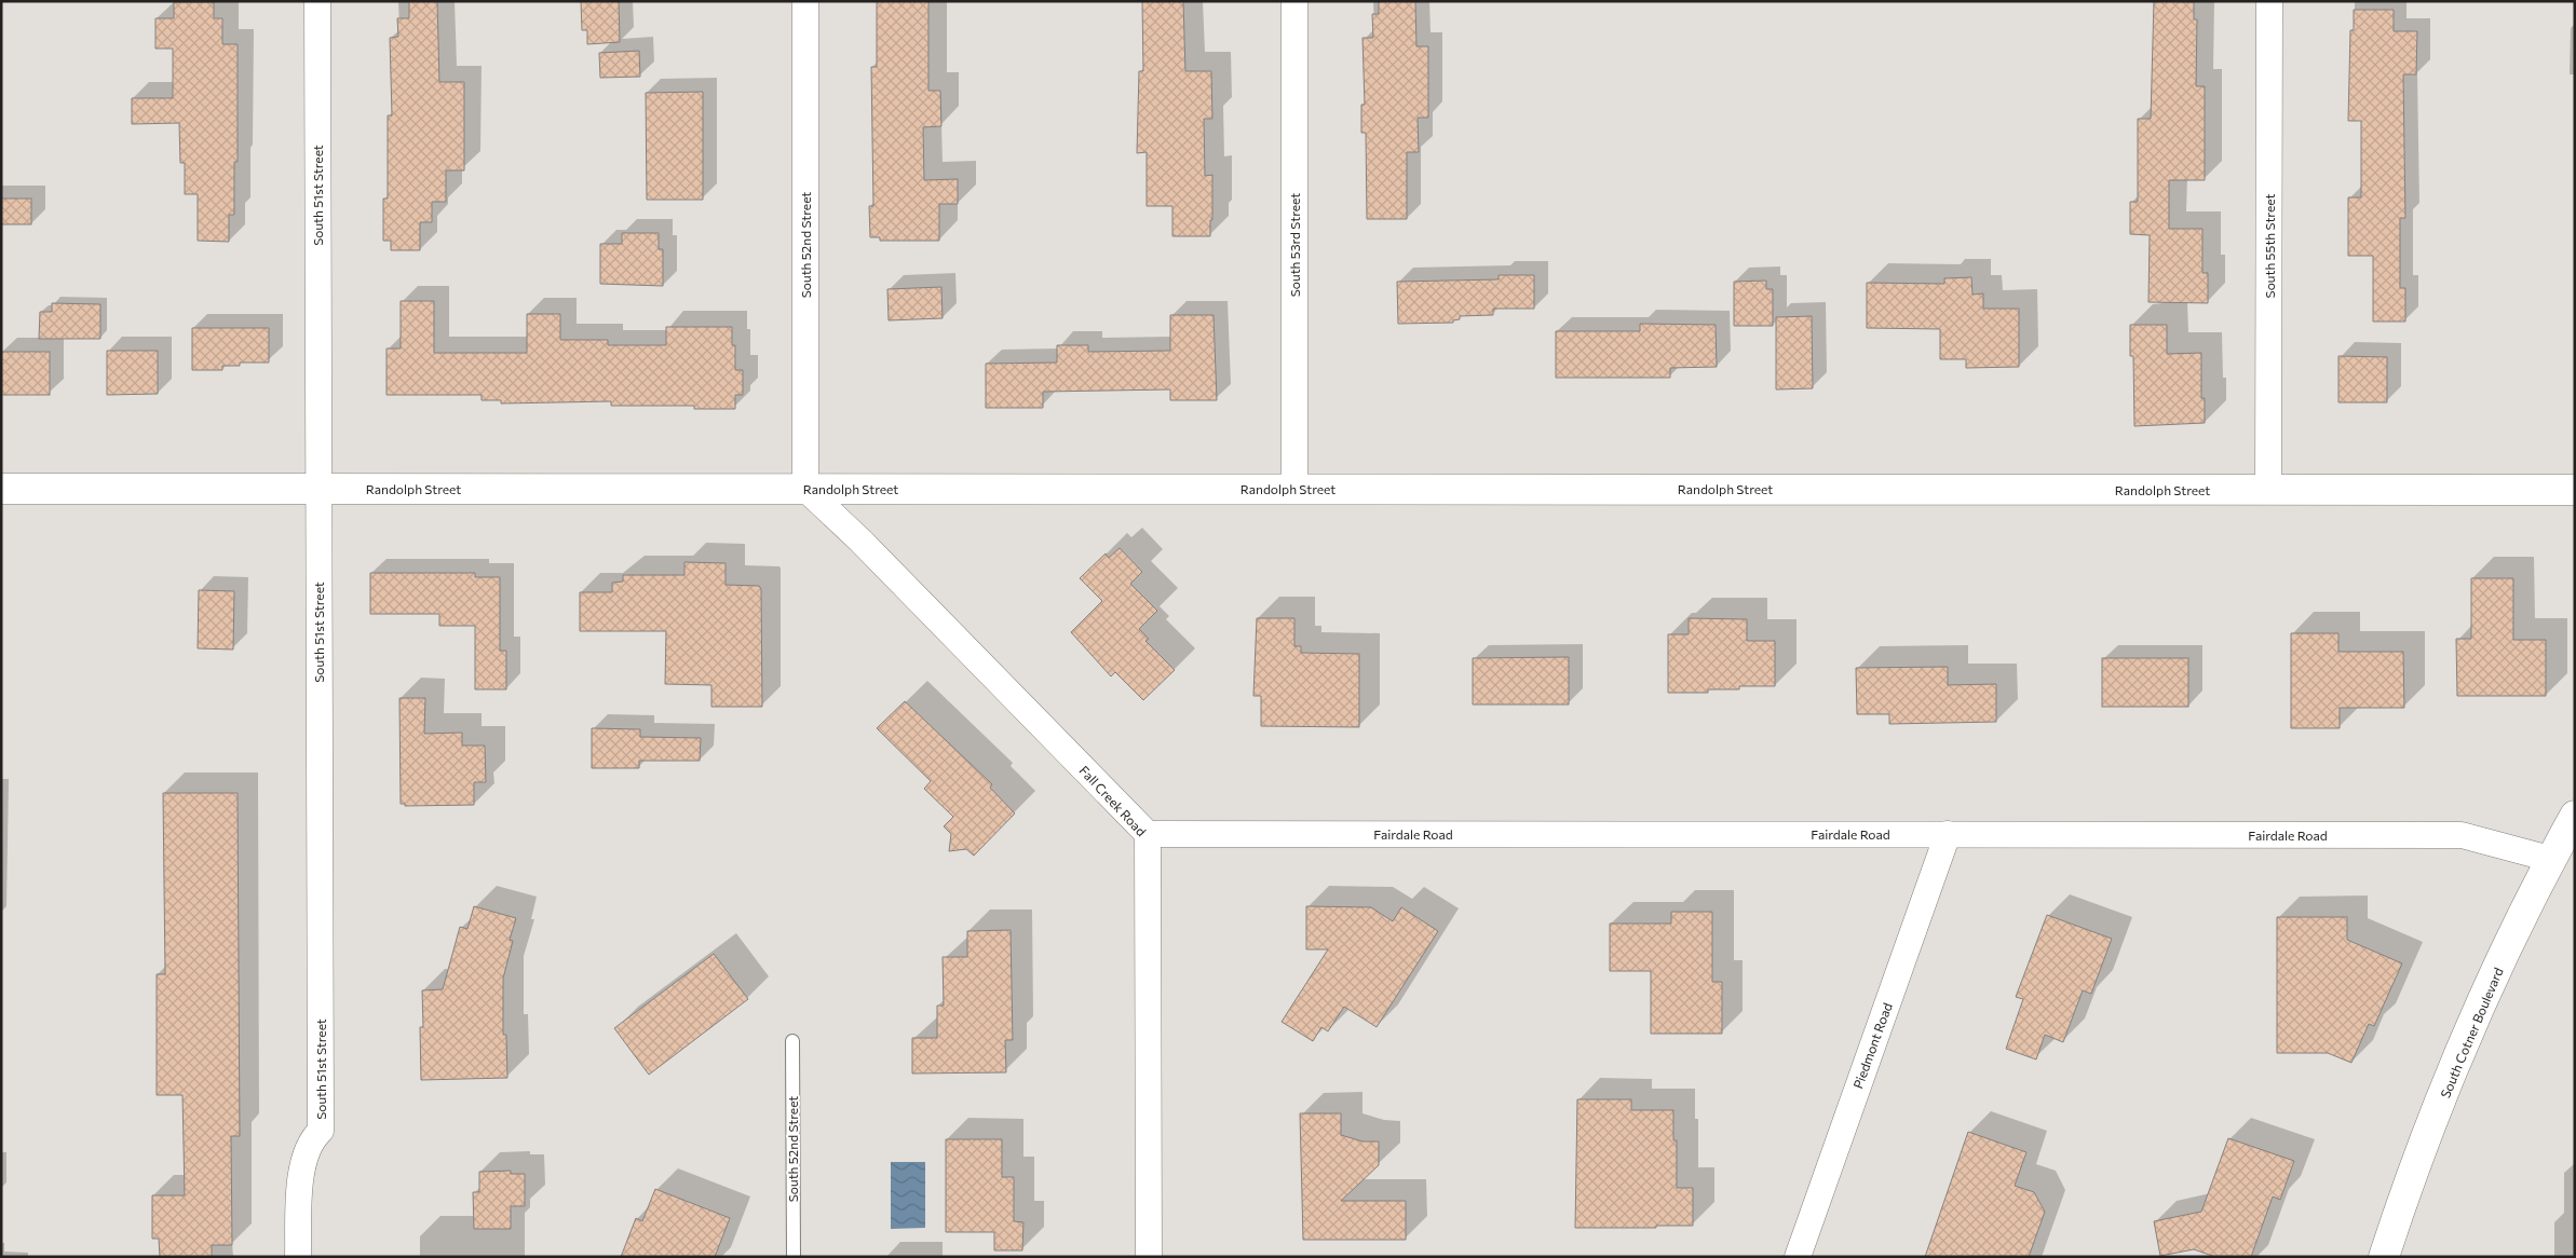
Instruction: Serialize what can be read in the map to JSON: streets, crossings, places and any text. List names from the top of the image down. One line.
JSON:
{"streets":{"main road":["Randolph Street","South Cotner Boulevard"],"street":["South 51st Street","South 52nd Street","South 53rd Street","South 55th Street","Fall Creek Road","Fairdale Road","Piedmont Road"]},"crossings":[["South 51st Street","Randolph Street"],["South 52nd Street","Randolph Street"],["South 52nd Street","Fall Creek Road"],["South 53rd Street","Randolph Street"],["South 55th Street","Randolph Street"],["Randolph Street","Fall Creek Road"],["Fall Creek Road","Fairdale Road"],["Fairdale Road","South Cotner Boulevard"],["Fairdale Road","Piedmont Road"]]}
